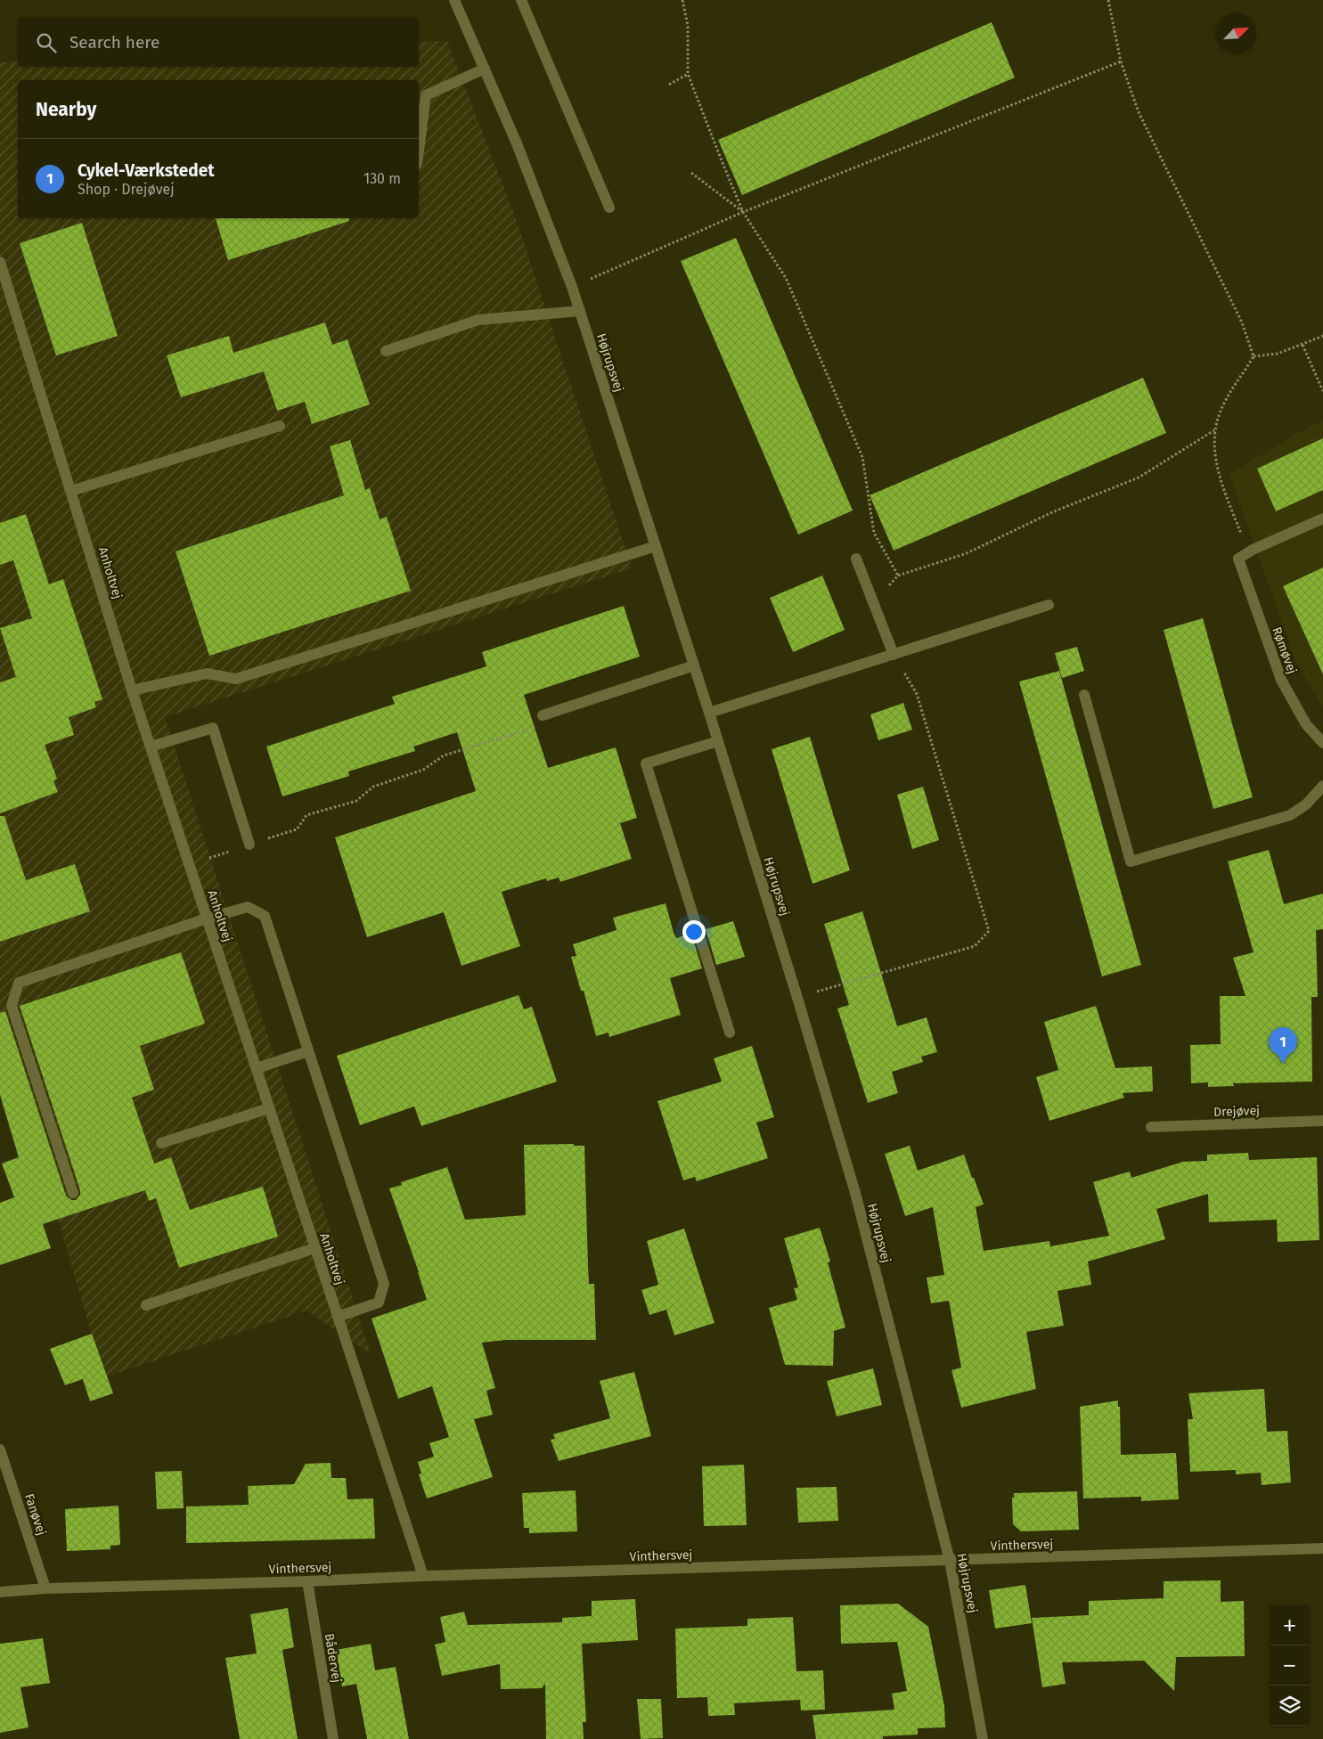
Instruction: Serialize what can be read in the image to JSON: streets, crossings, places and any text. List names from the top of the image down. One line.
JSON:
{"streets":{"street":["Højrupsvej","Anholtvej","Rømøvej","Drejøvej","Fanøvej","Vinthersvej","Bådervej"]},"crossings":[["Højrupsvej","Vinthersvej"],["Anholtvej","Vinthersvej"],["Fanøvej","Vinthersvej"],["Vinthersvej","Bådervej"]],"north":"top right","page":{"search":"Search here","heading":"Nearby","list":[{"mark":"1","name":"Cykel-Værkstedet","note":"Shop · Drejøvej","value":"130 m"}],"pins":"1","map_buttons":["+","−"]}}
